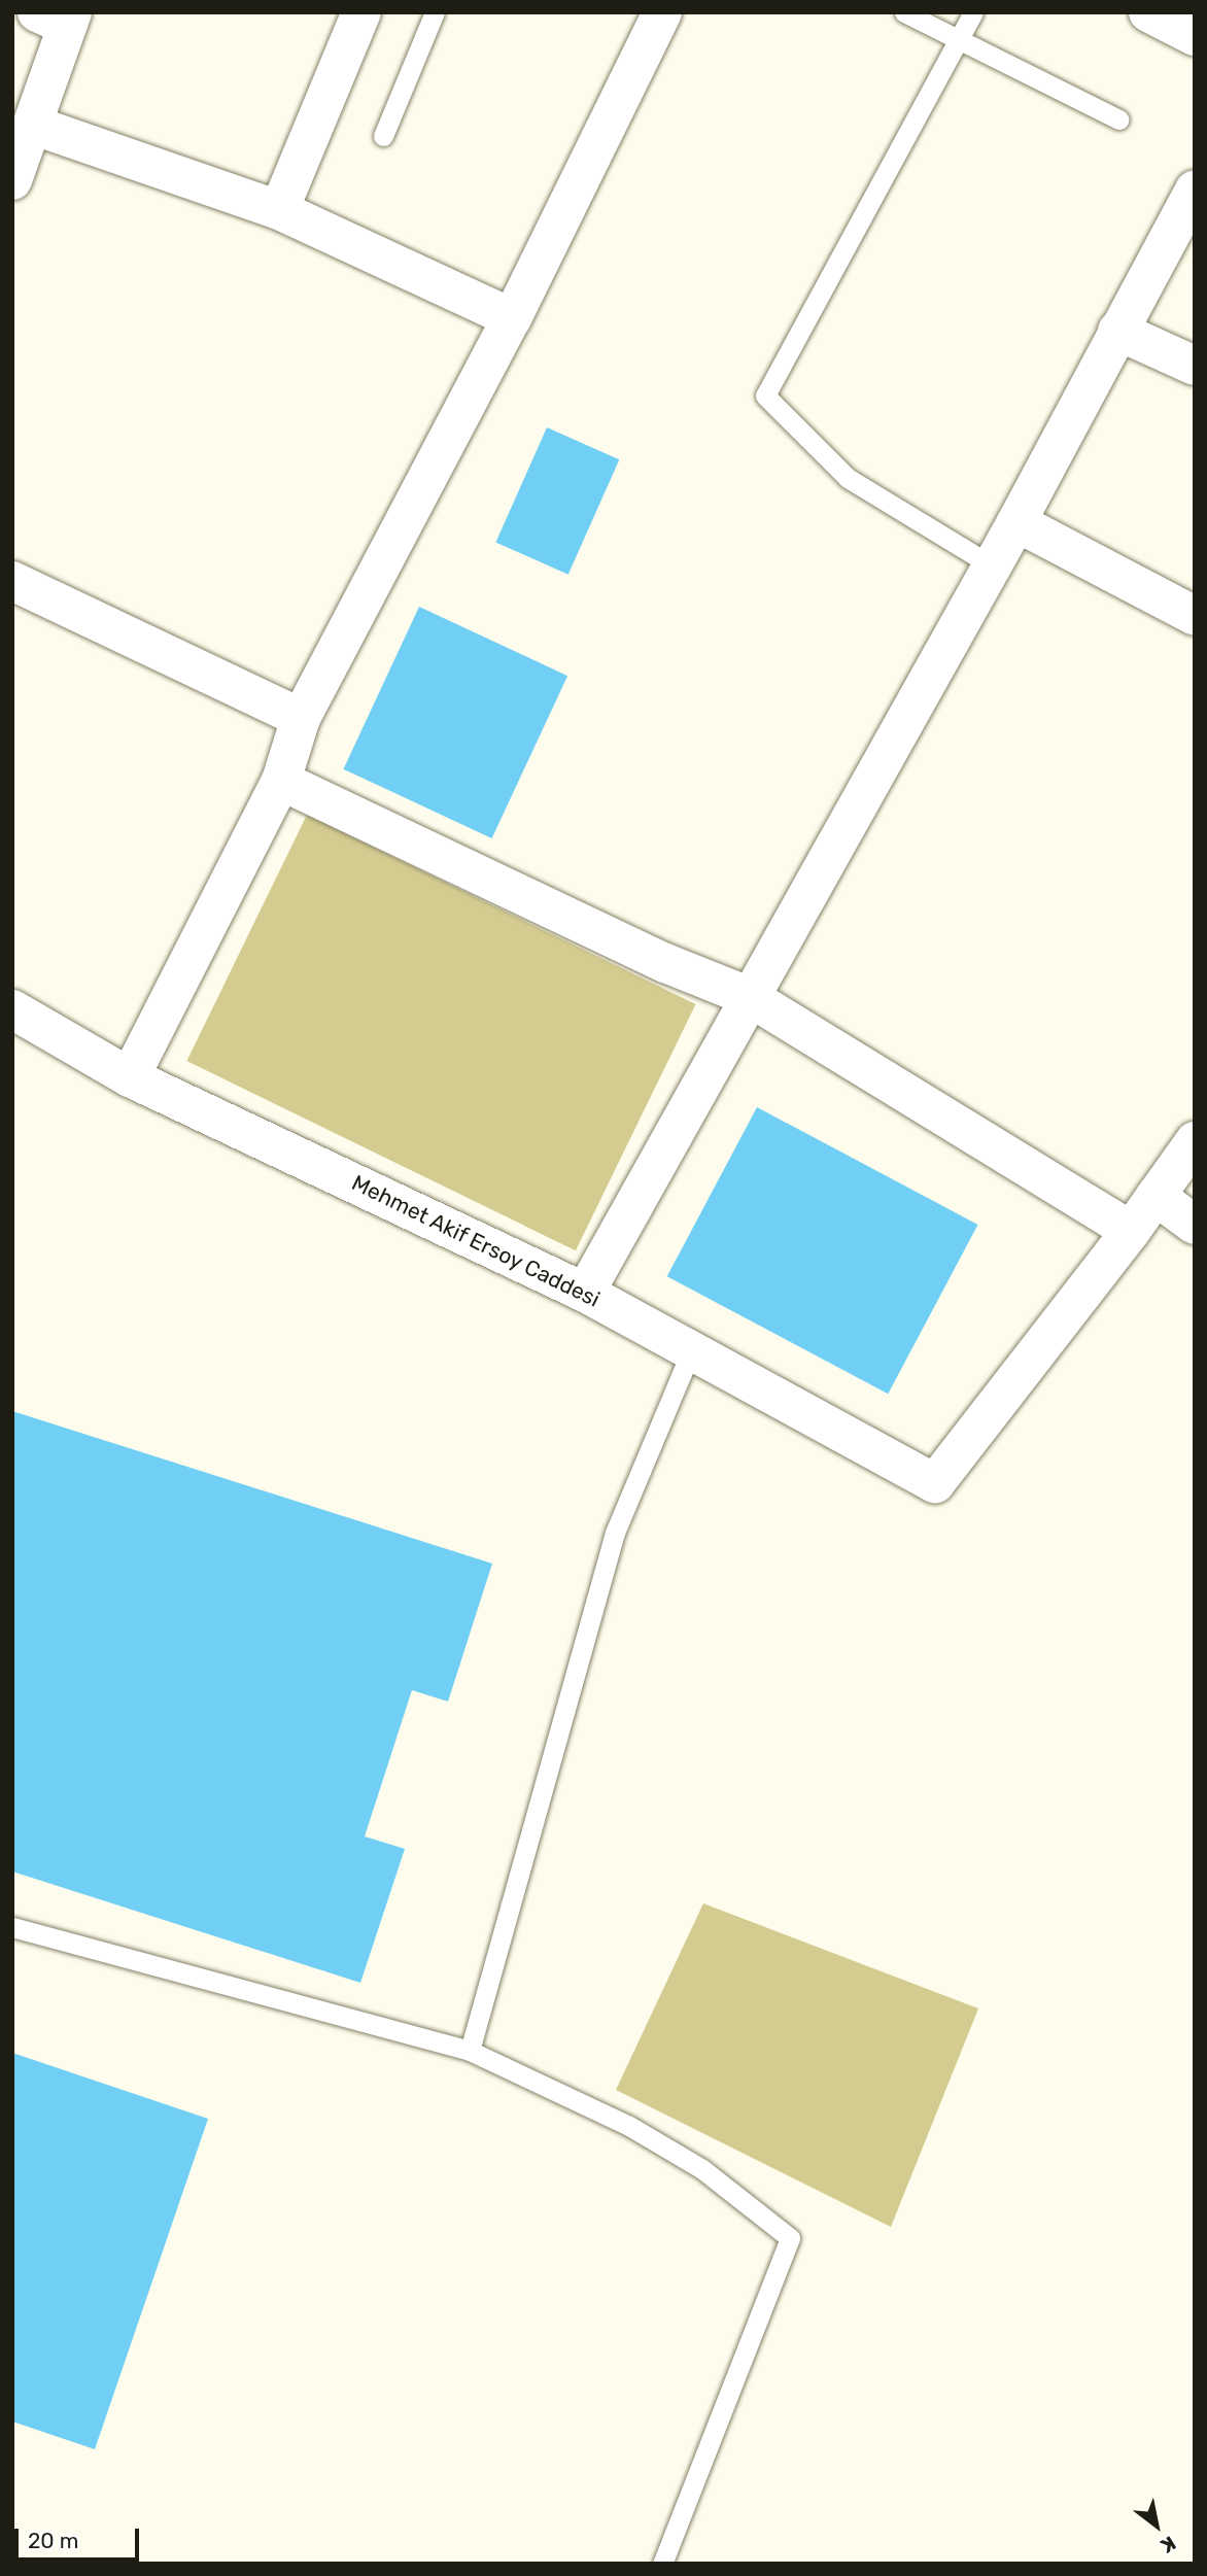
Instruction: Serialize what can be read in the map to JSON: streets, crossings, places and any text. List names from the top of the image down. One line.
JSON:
{"streets":{"street":["Mehmet Akif Ersoy Caddesi"]},"scale_bar":"20 m","north":"bottom right"}
